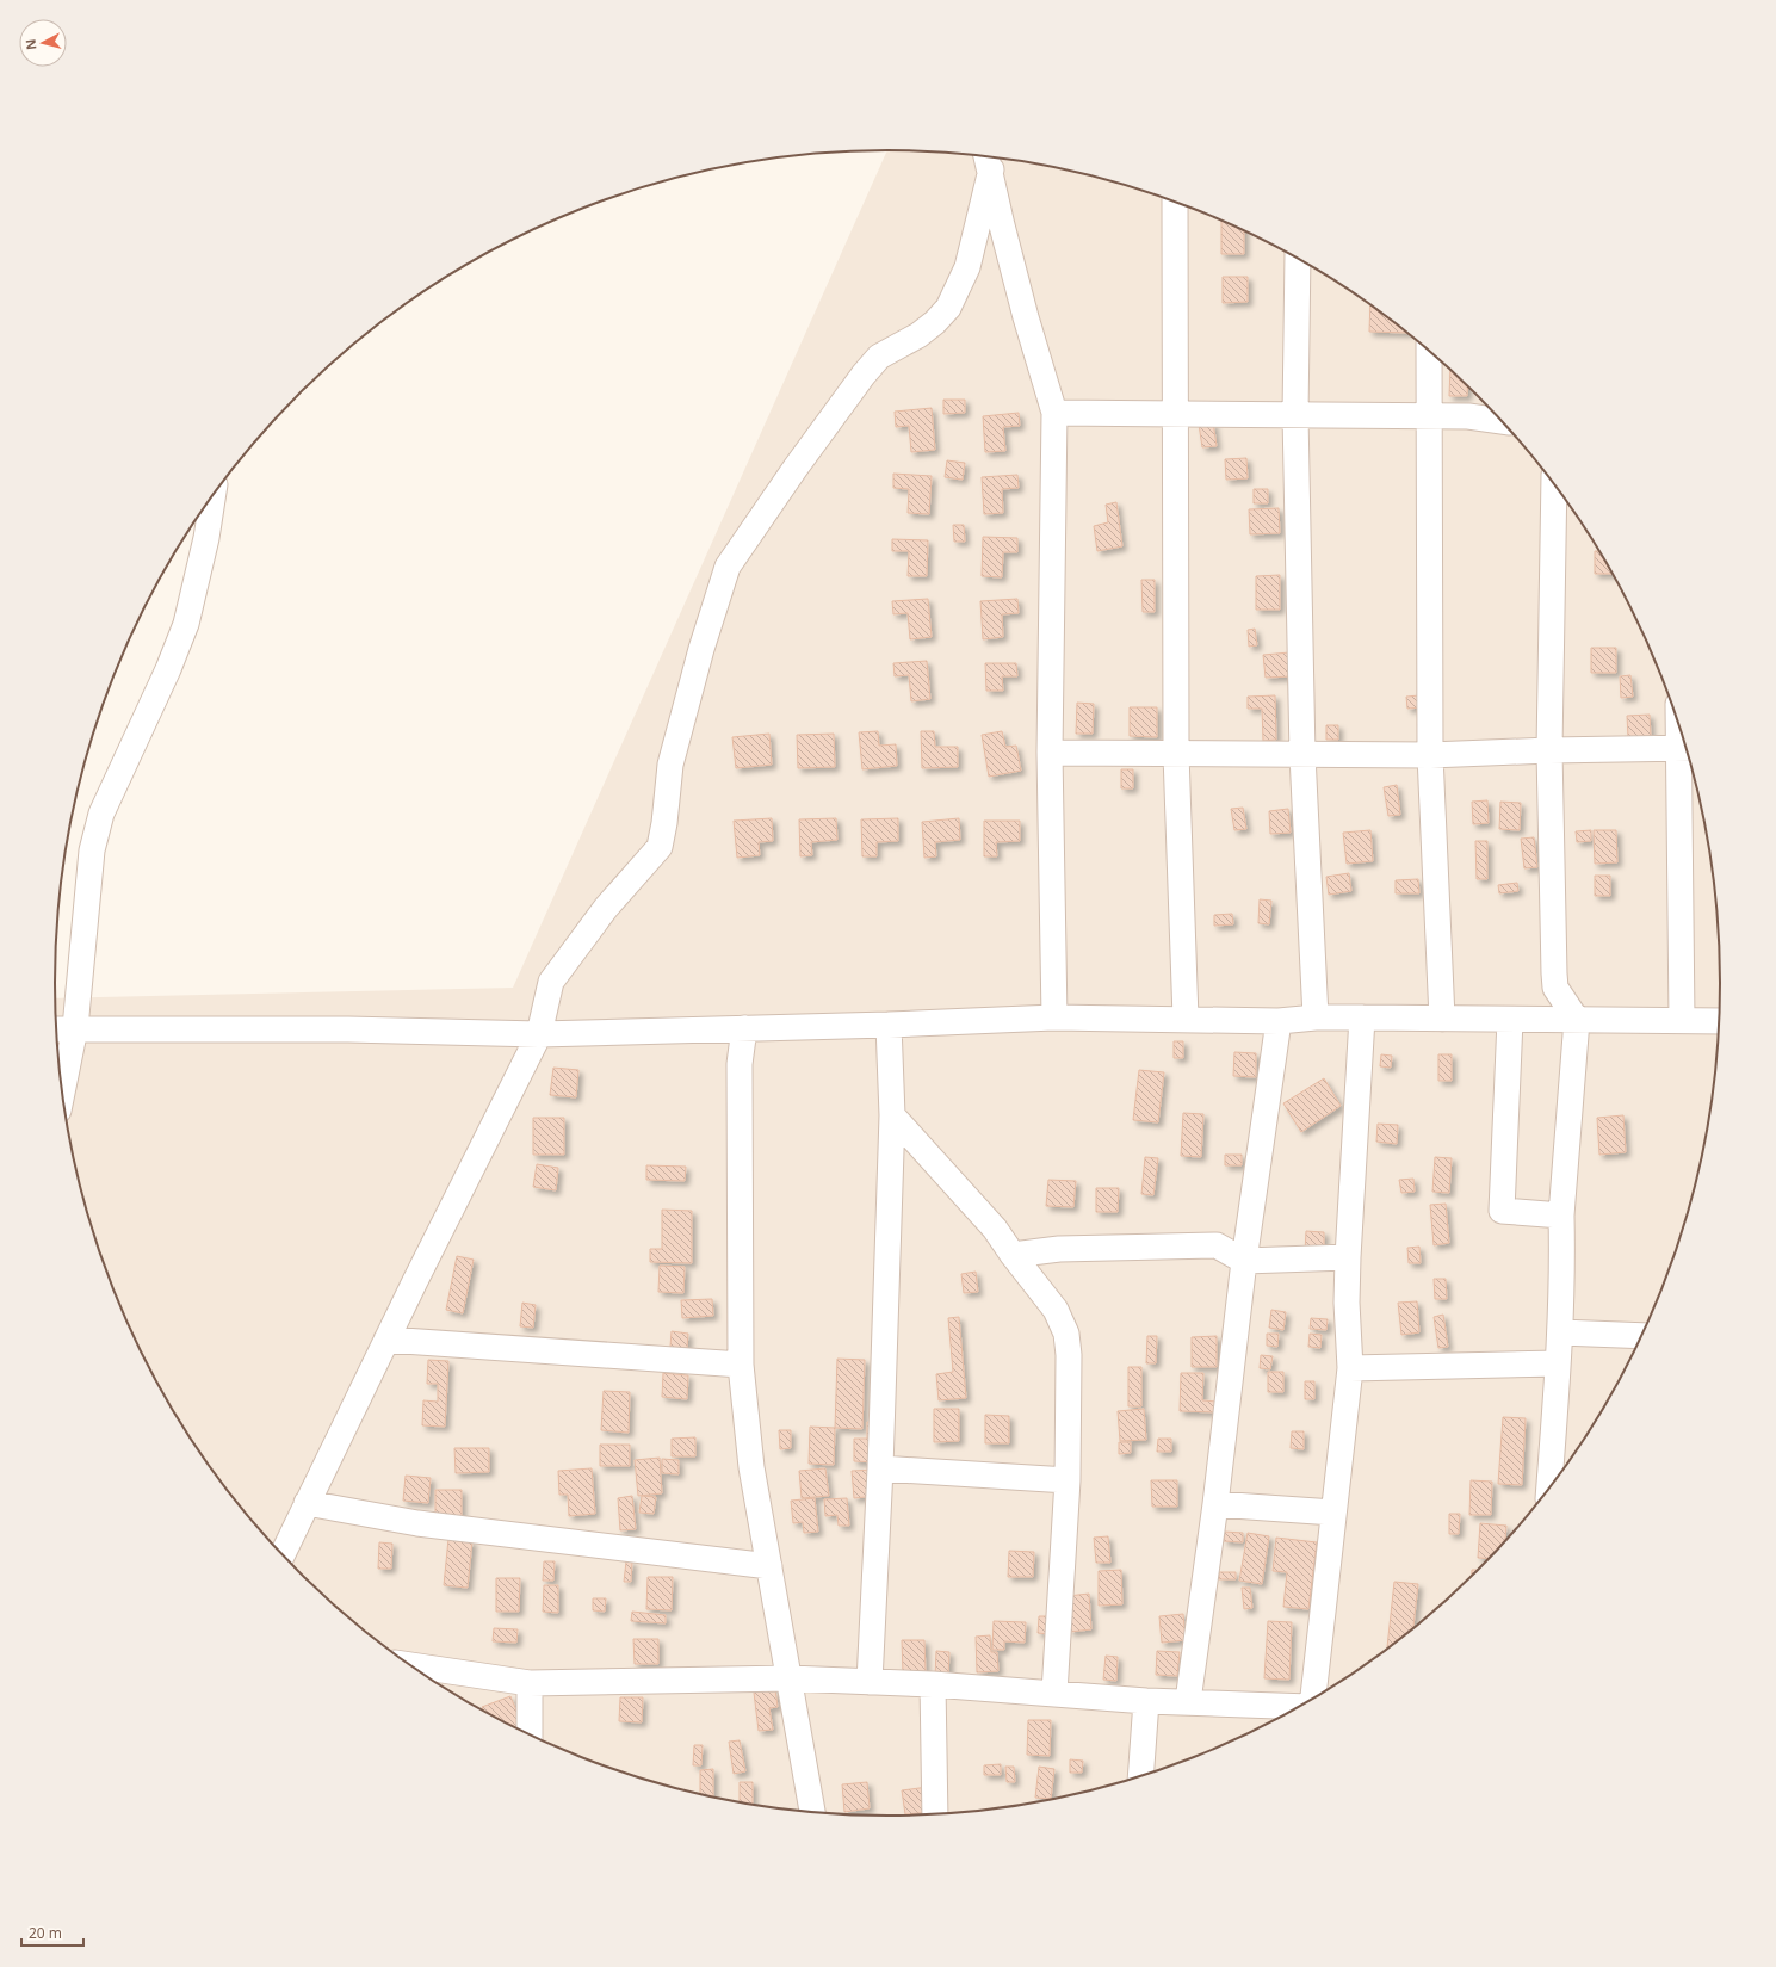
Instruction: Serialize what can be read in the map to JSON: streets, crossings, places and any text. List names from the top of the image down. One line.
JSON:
{"scale_bar":"20 m","north":"left"}
